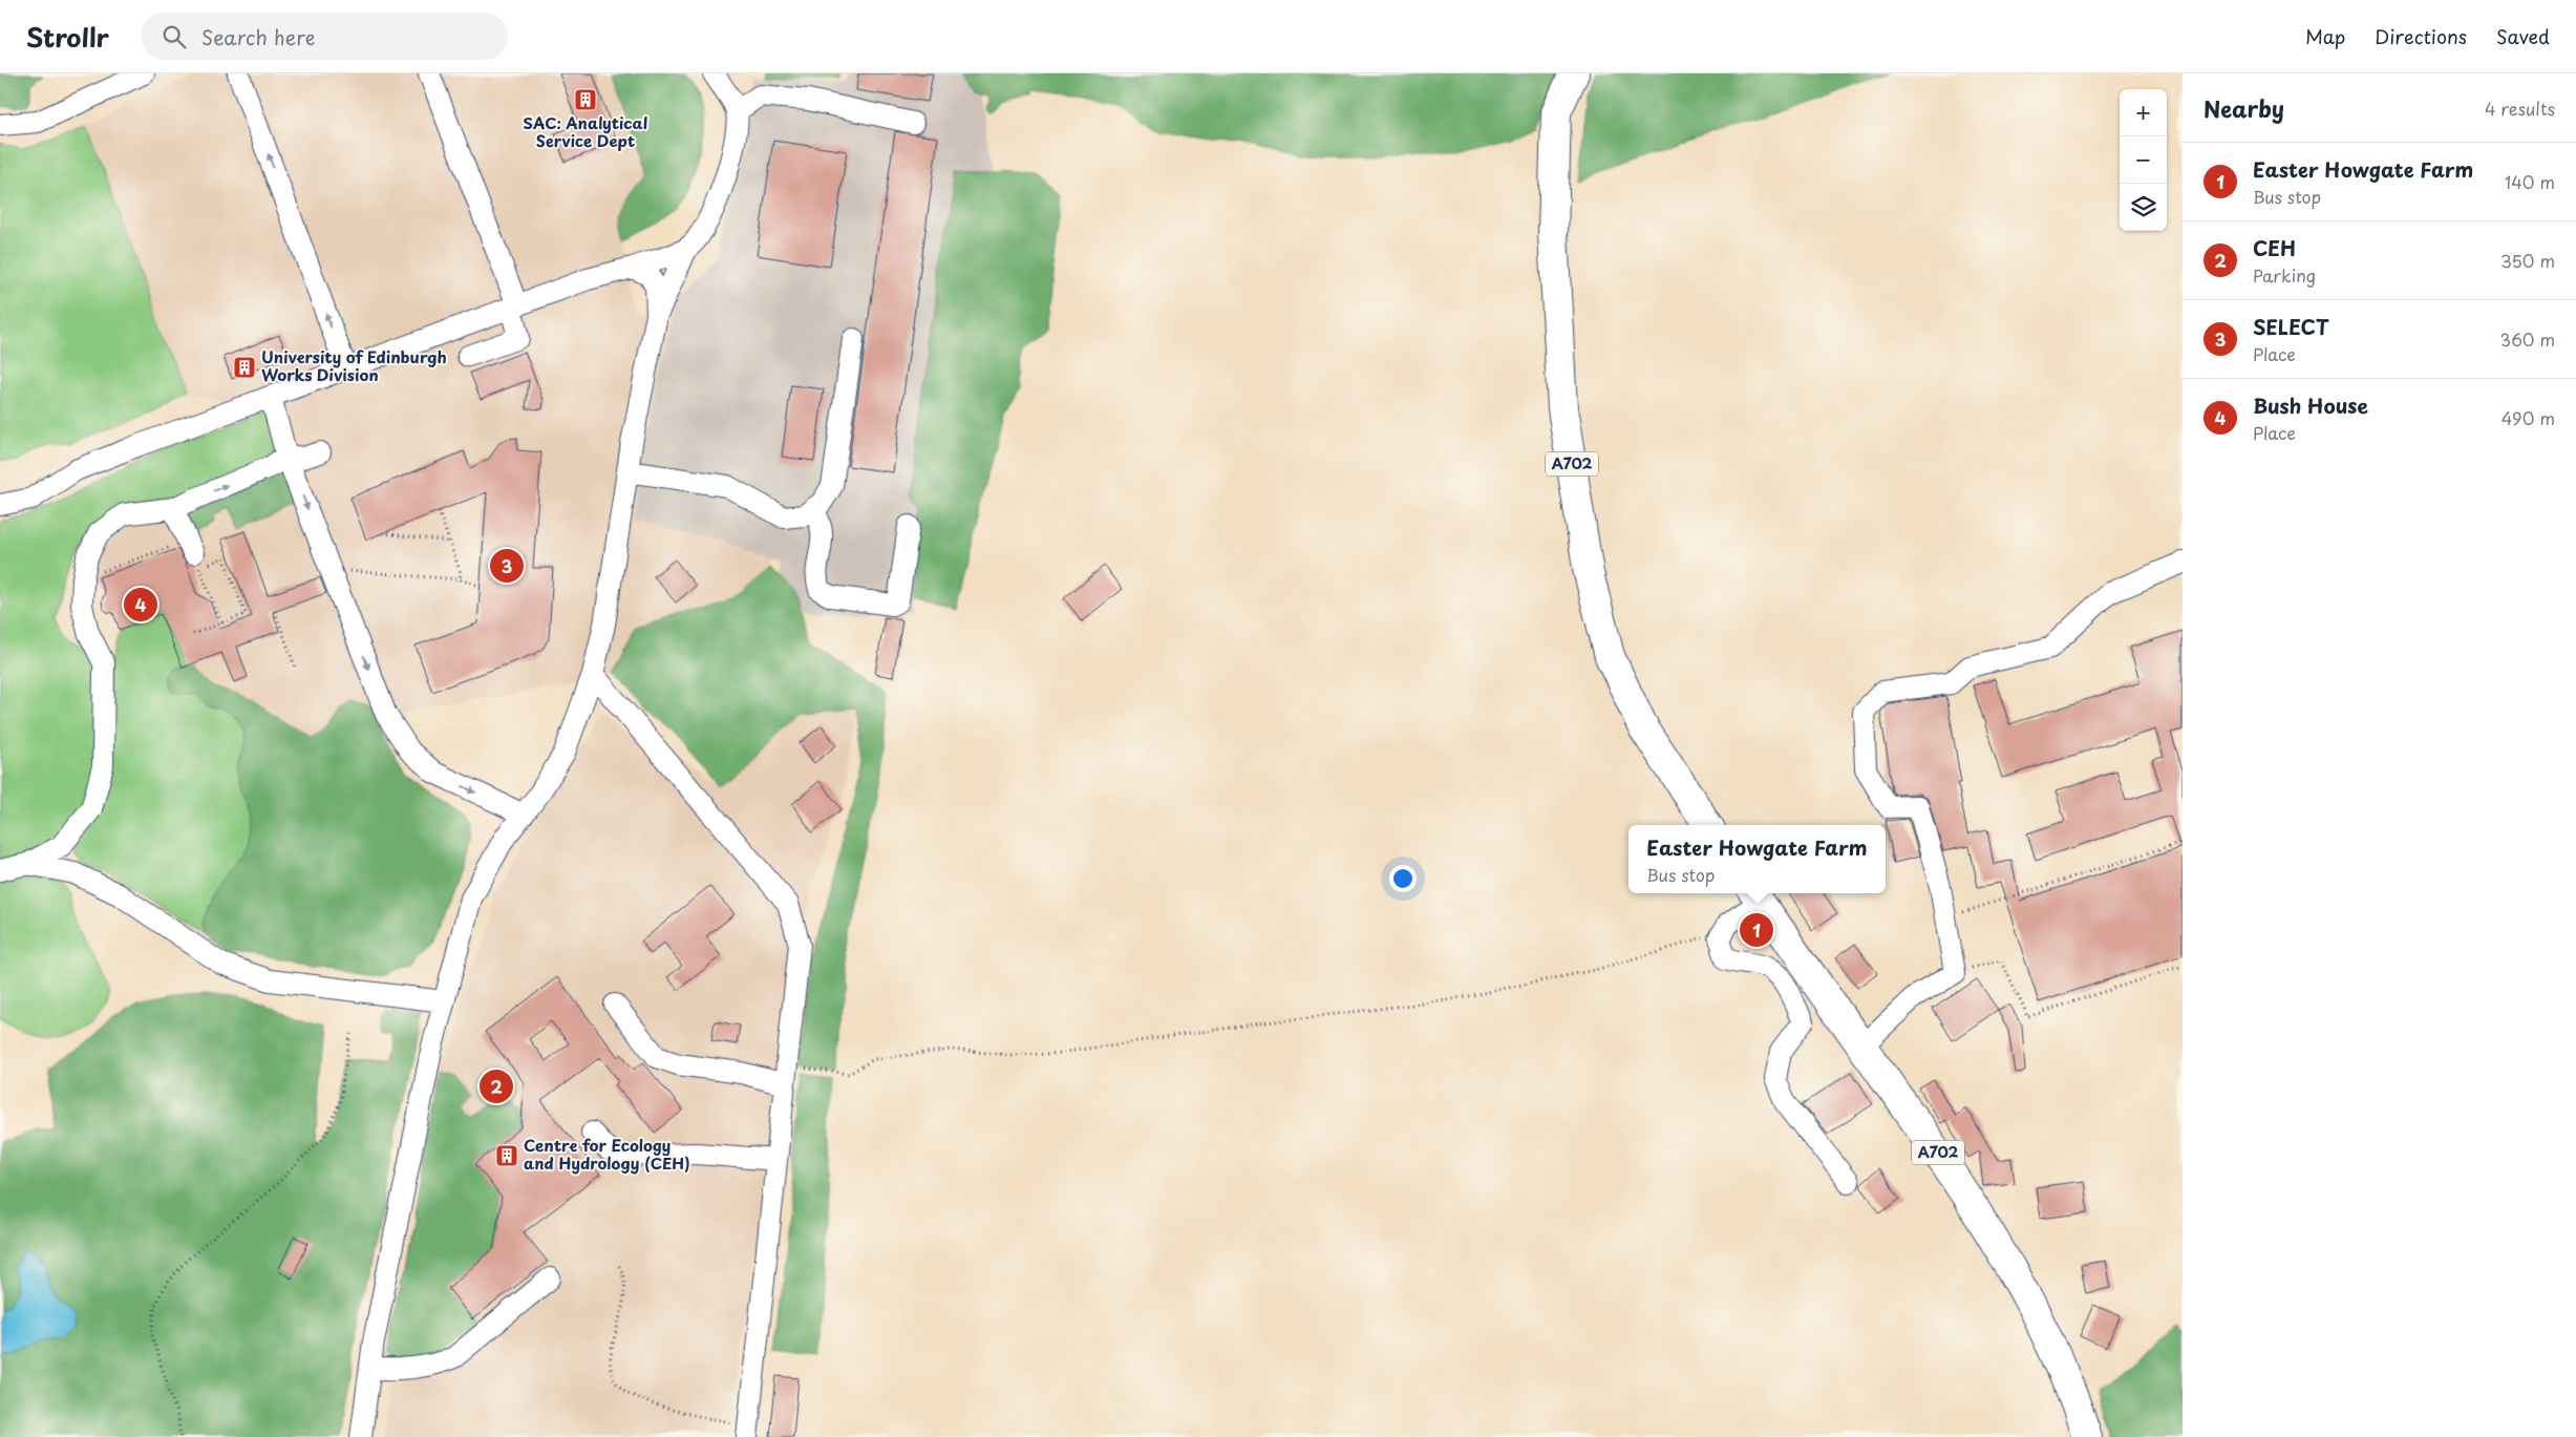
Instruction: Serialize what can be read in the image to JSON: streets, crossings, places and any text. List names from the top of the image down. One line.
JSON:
{"streets":{"highway":["A702"]},"places":{"building":["SAC: Analytical Service Dept","University of Edinburgh Works Division","Centre for Ecology and Hydrology (CEH)"]},"page":{"header":"Strollr","search":"Search here","nav":["Map","Directions","Saved"],"heading":["Nearby","4 results"],"map_buttons":["+","−"],"list":[{"mark":"1","name":"Easter Howgate Farm","note":"Bus stop","value":"140 m"},{"mark":"2","name":"CEH","note":"Parking","value":"350 m"},{"mark":"3","name":"SELECT","note":"Place","value":"360 m"},{"mark":"4","name":"Bush House","note":"Place","value":"490 m"}],"pins":["3","4","1","2"],"popup":["Easter Howgate Farm","Bus stop"]}}
